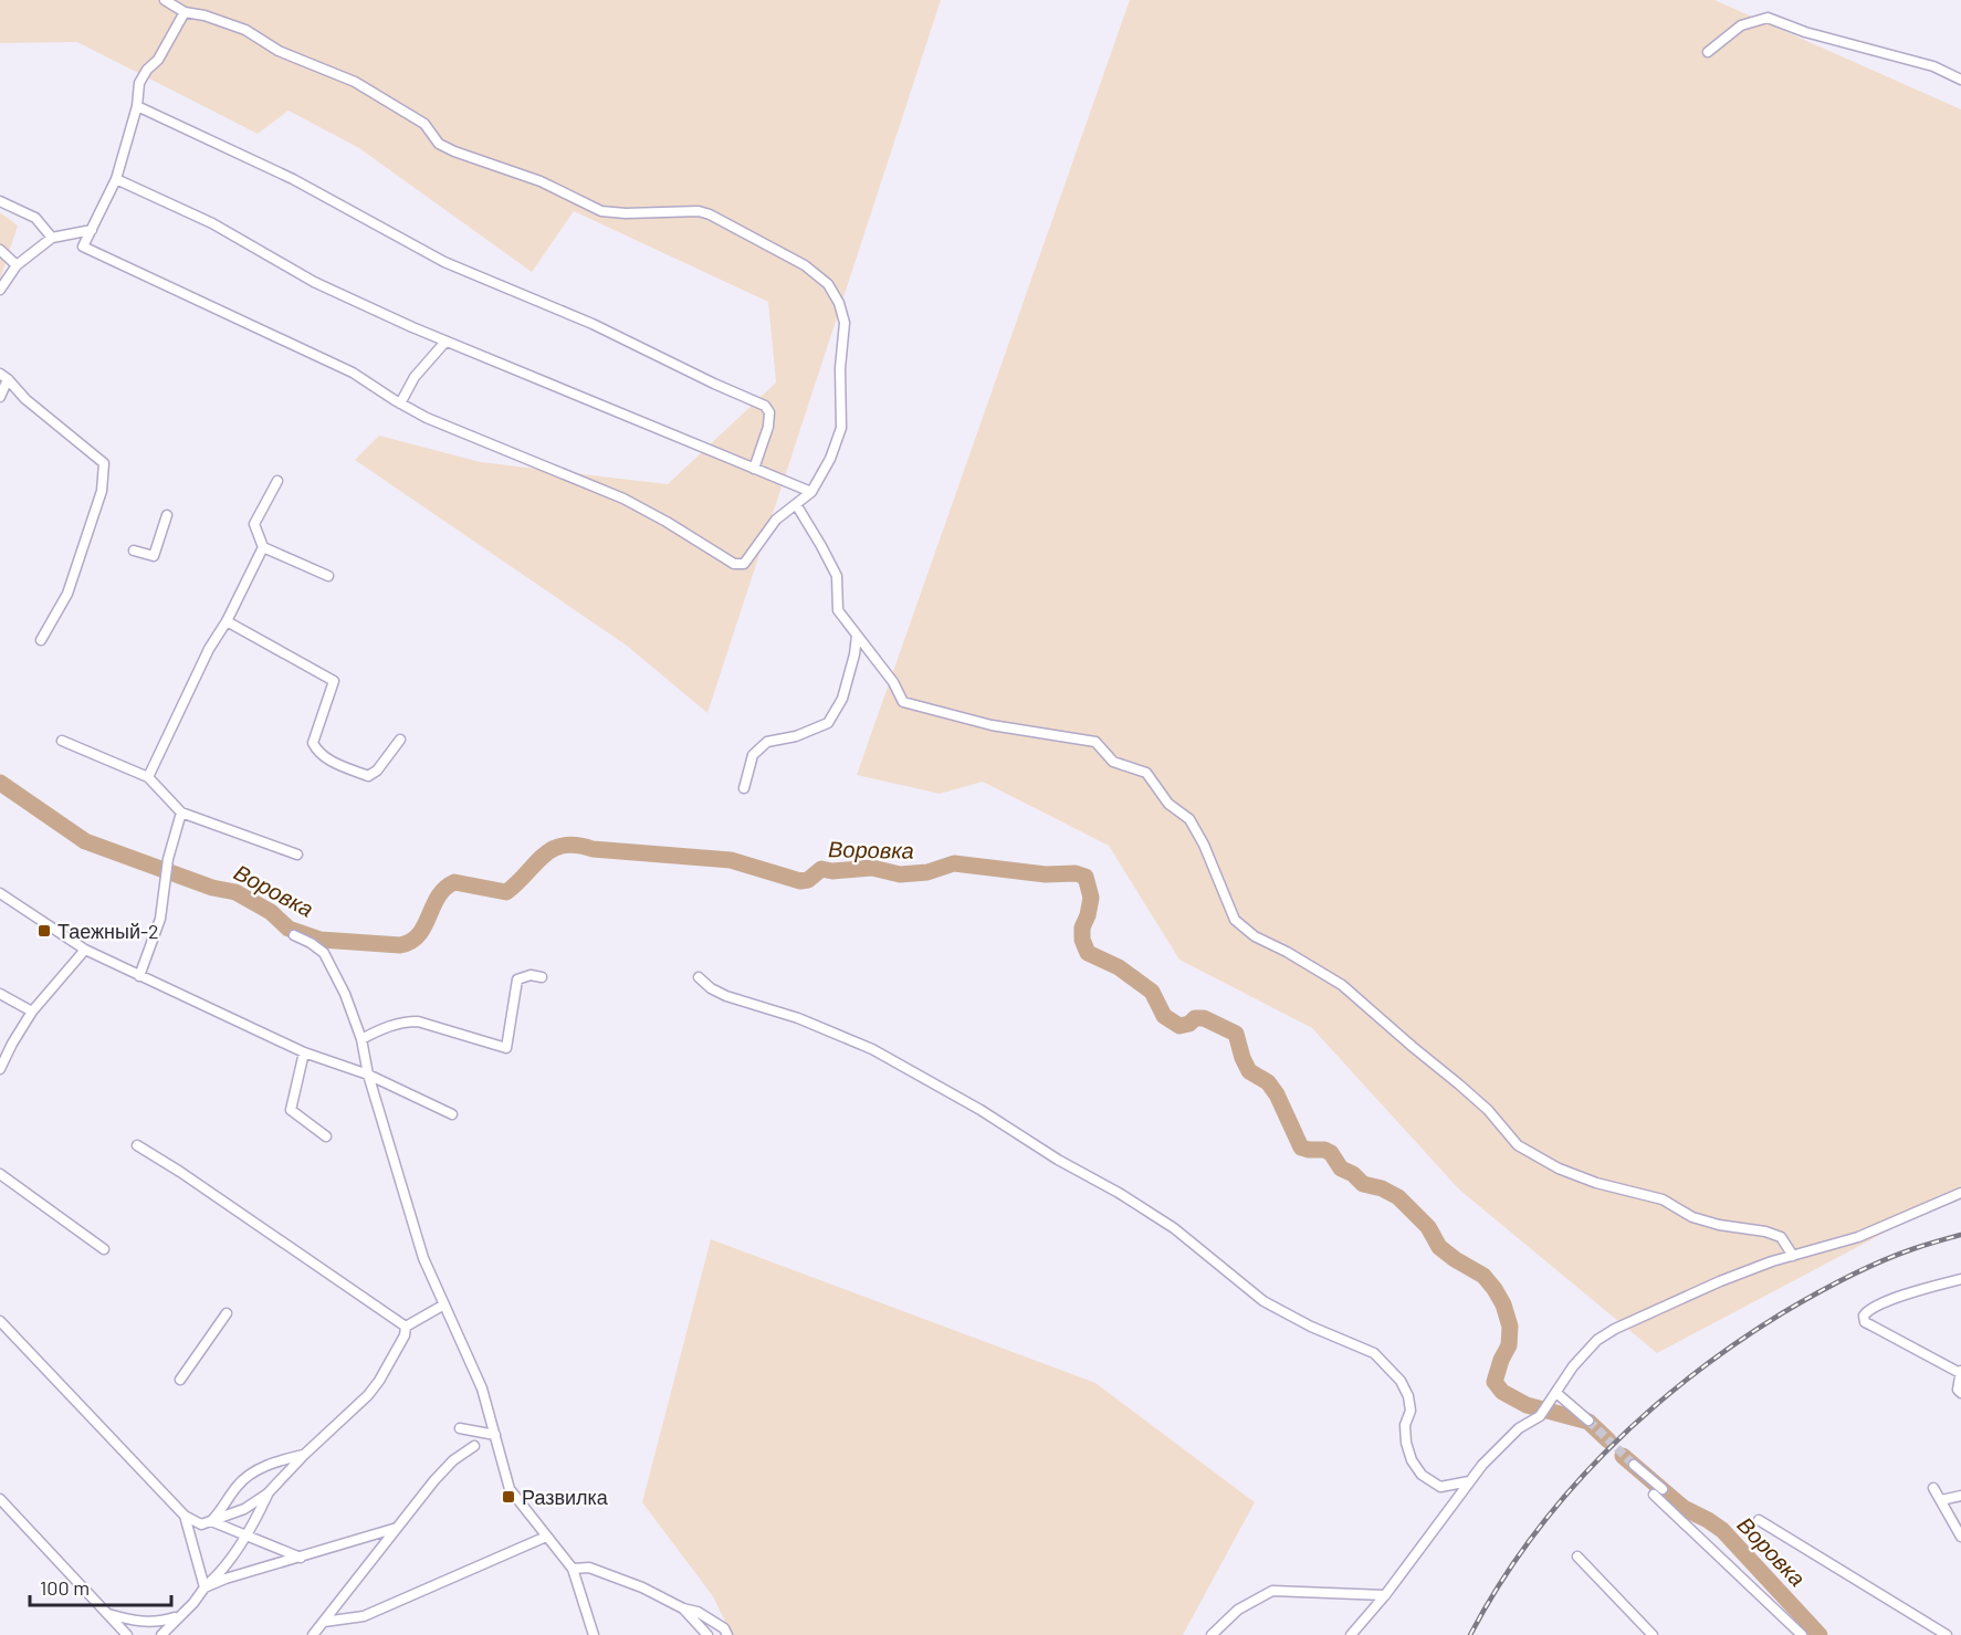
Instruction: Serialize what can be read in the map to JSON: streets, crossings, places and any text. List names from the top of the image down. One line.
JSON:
{"water":["Воровка"],"places":{"transit":["Таежный-2","Развилка"]},"scale_bar":"100 m"}
